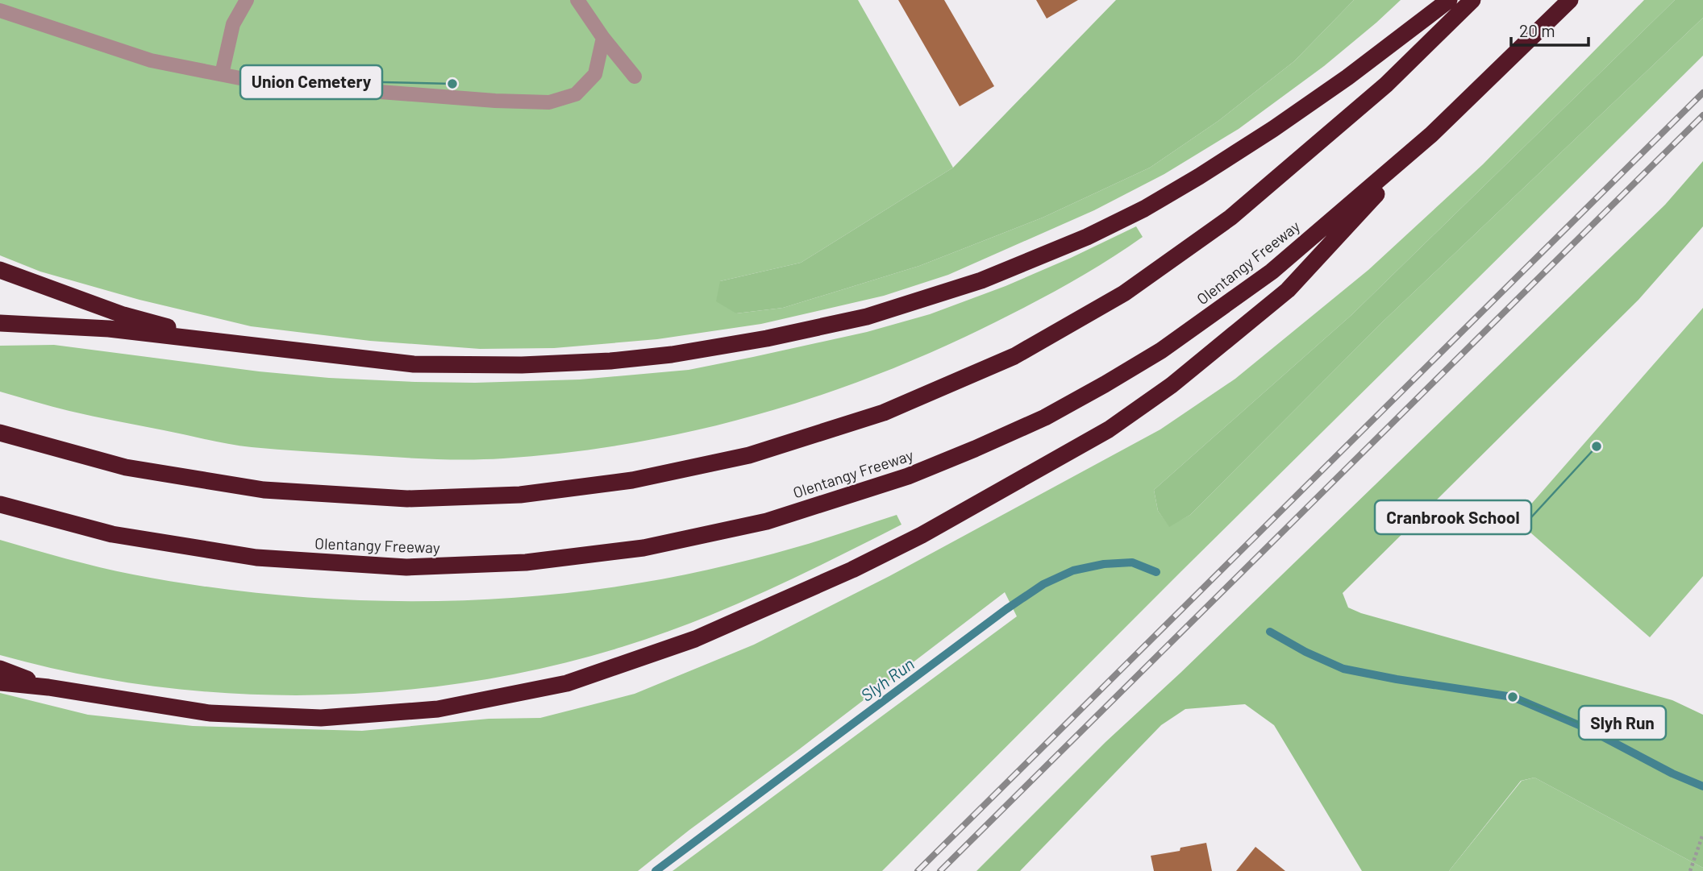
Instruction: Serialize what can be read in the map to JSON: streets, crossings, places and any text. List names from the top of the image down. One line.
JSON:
{"streets":{"highway":["Olentangy Freeway"]},"water":["Slyh Run"],"places":["Union Cemetery","Cranbrook School","Slyh Run"],"scale_bar":"20 m"}
